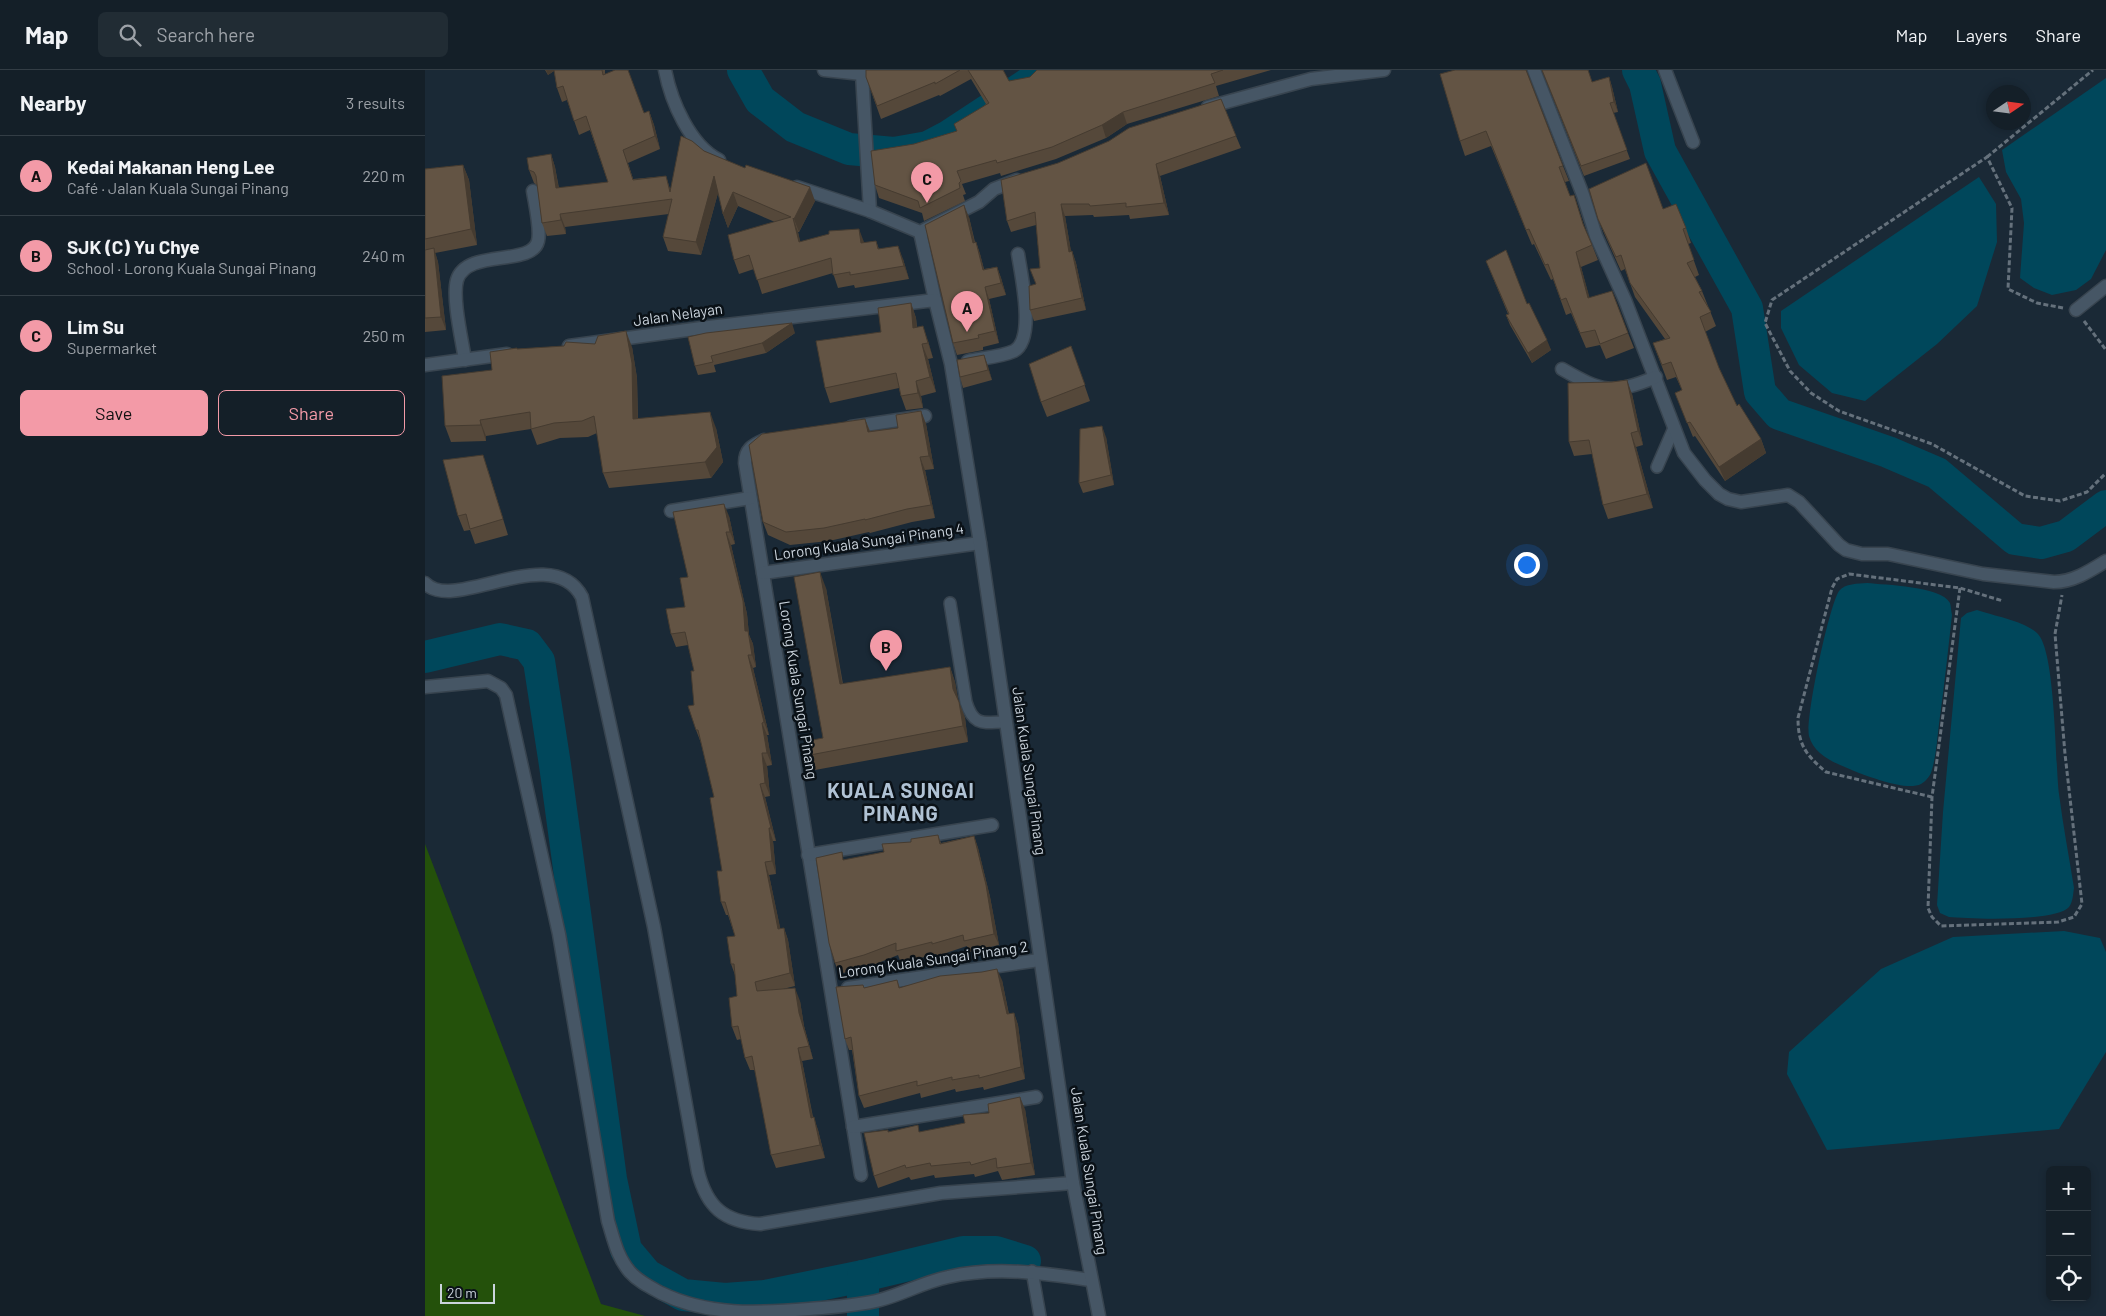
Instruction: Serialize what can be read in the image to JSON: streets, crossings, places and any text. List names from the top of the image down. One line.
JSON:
{"streets":{"street":["Jalan Nelayan","Lorong Kuala Sungai Pinang 4","Lorong Kuala Sungai Pinang","Jalan Kuala Sungai Pinang","Lorong Kuala Sungai Pinang 2"]},"crossings":[["Jalan Nelayan","Jalan Kuala Sungai Pinang"],["Lorong Kuala Sungai Pinang 4","Lorong Kuala Sungai Pinang"],["Lorong Kuala Sungai Pinang 4","Jalan Kuala Sungai Pinang"],["Lorong Kuala Sungai Pinang","Lorong Kuala Sungai Pinang 2"],["Jalan Kuala Sungai Pinang","Lorong Kuala Sungai Pinang 2"]],"districts":["KUALA SUNGAI PINANG"],"scale_bar":"20 m","north":"right","page":{"header":"Map","search":"Search here","nav":["Map","Layers","Share"],"heading":["Nearby","3 results"],"list":[{"mark":"A","name":"Kedai Makanan Heng Lee","note":"Café · Jalan Kuala Sungai Pinang","value":"220 m"},{"mark":"B","name":"SJK (C) Yu Chye","note":"School · Lorong Kuala Sungai Pinang","value":"240 m"},{"mark":"C","name":"Lim Su","note":"Supermarket","value":"250 m"}],"pins":["C","A","B"],"buttons":["Save","Share"],"map_buttons":["+","−"],"scale":"20 m"}}
